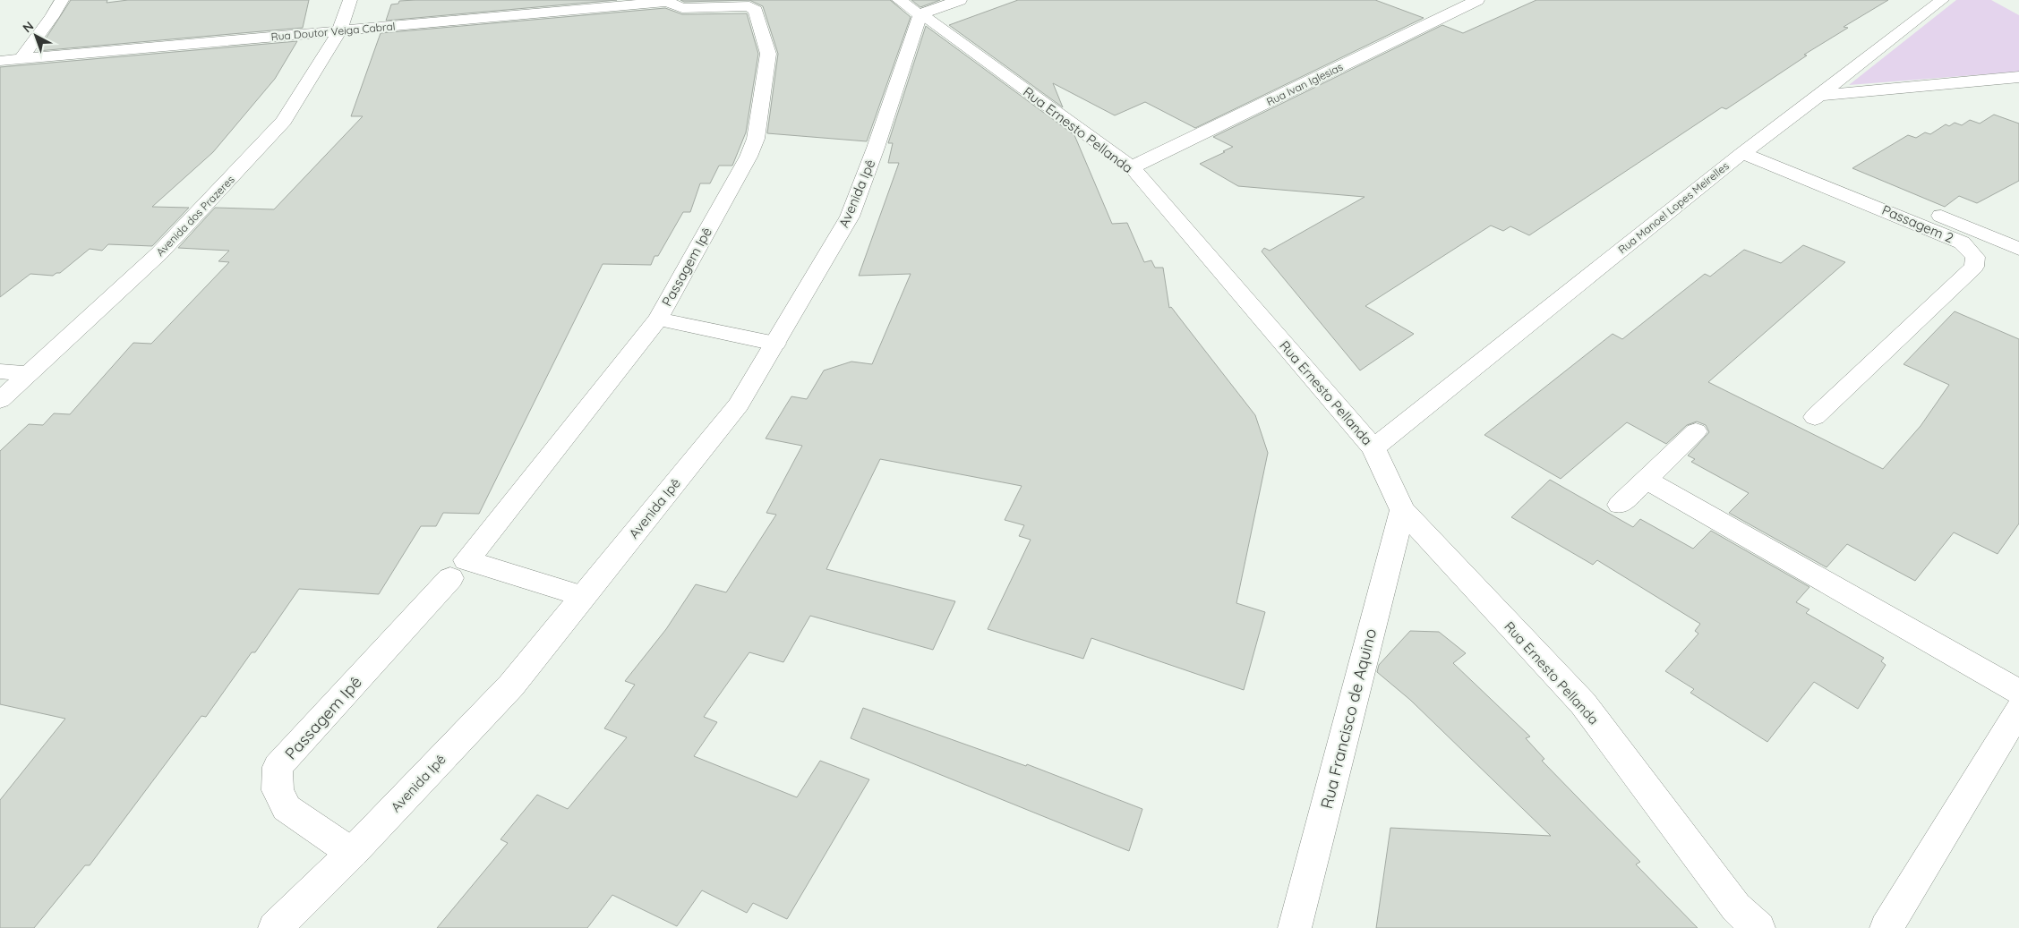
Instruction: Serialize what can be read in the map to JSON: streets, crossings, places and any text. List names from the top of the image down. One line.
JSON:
{"streets":{"street":["Rua Doutor Veiga Cabral","Rua Ivan Iglesias","Rua Ernesto Pellanda","Avenida Ipê","Rua Manoel Lopes Meirelles","Avenida dos Prazeres","Passagem 2","Passagem Ipê","Rua Francisco de Aquino"]},"crossings":[["Rua Doutor Veiga Cabral","Avenida dos Prazeres"],["Rua Doutor Veiga Cabral","Passagem Ipê"],["Rua Ivan Iglesias","Rua Ernesto Pellanda"],["Rua Ernesto Pellanda","Avenida Ipê"],["Rua Ernesto Pellanda","Rua Manoel Lopes Meirelles"],["Rua Ernesto Pellanda","Rua Francisco de Aquino"],["Avenida Ipê","Passagem Ipê"],["Rua Manoel Lopes Meirelles","Passagem 2"]],"north":"top left"}
